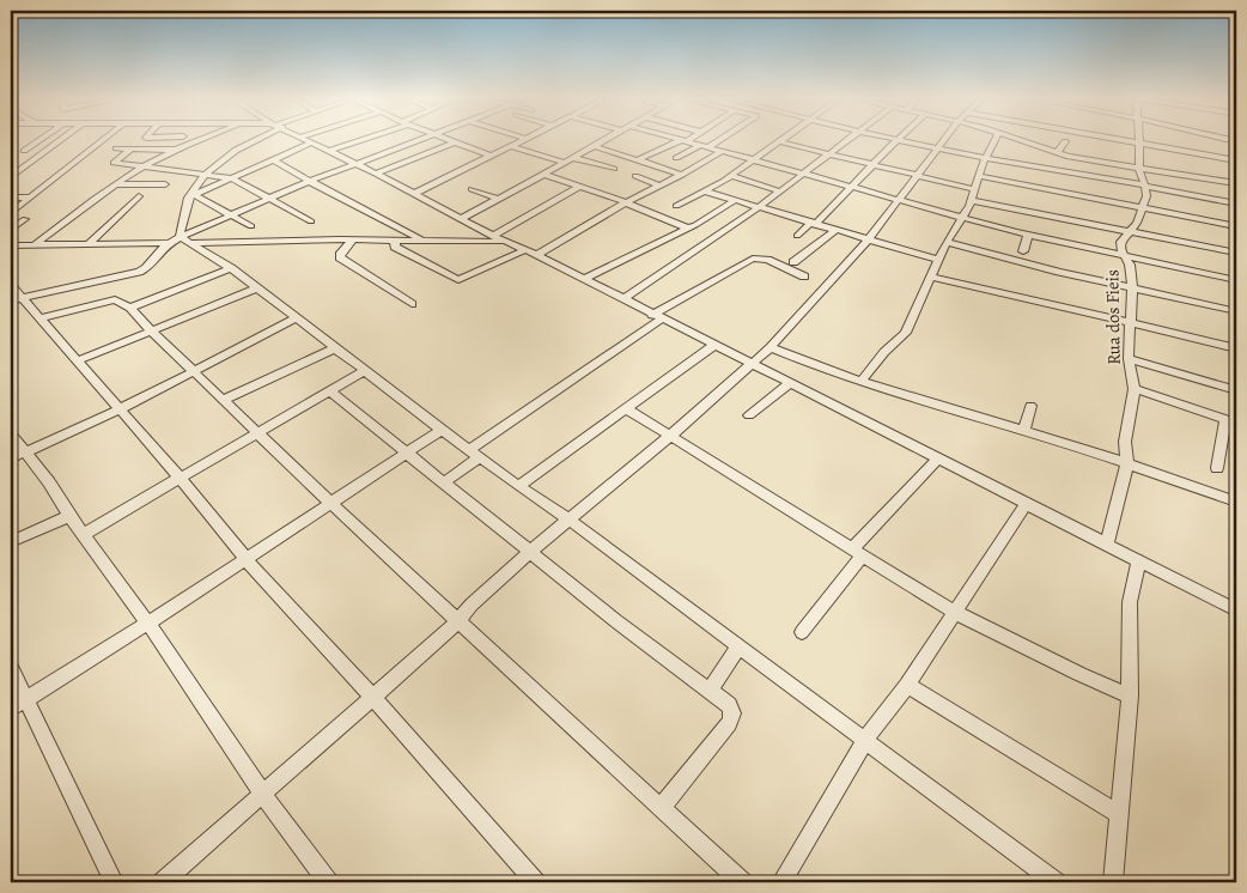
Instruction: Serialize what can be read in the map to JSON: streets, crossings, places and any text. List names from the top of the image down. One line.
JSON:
{"streets":{"street":["Rua dos Fieis"]}}
